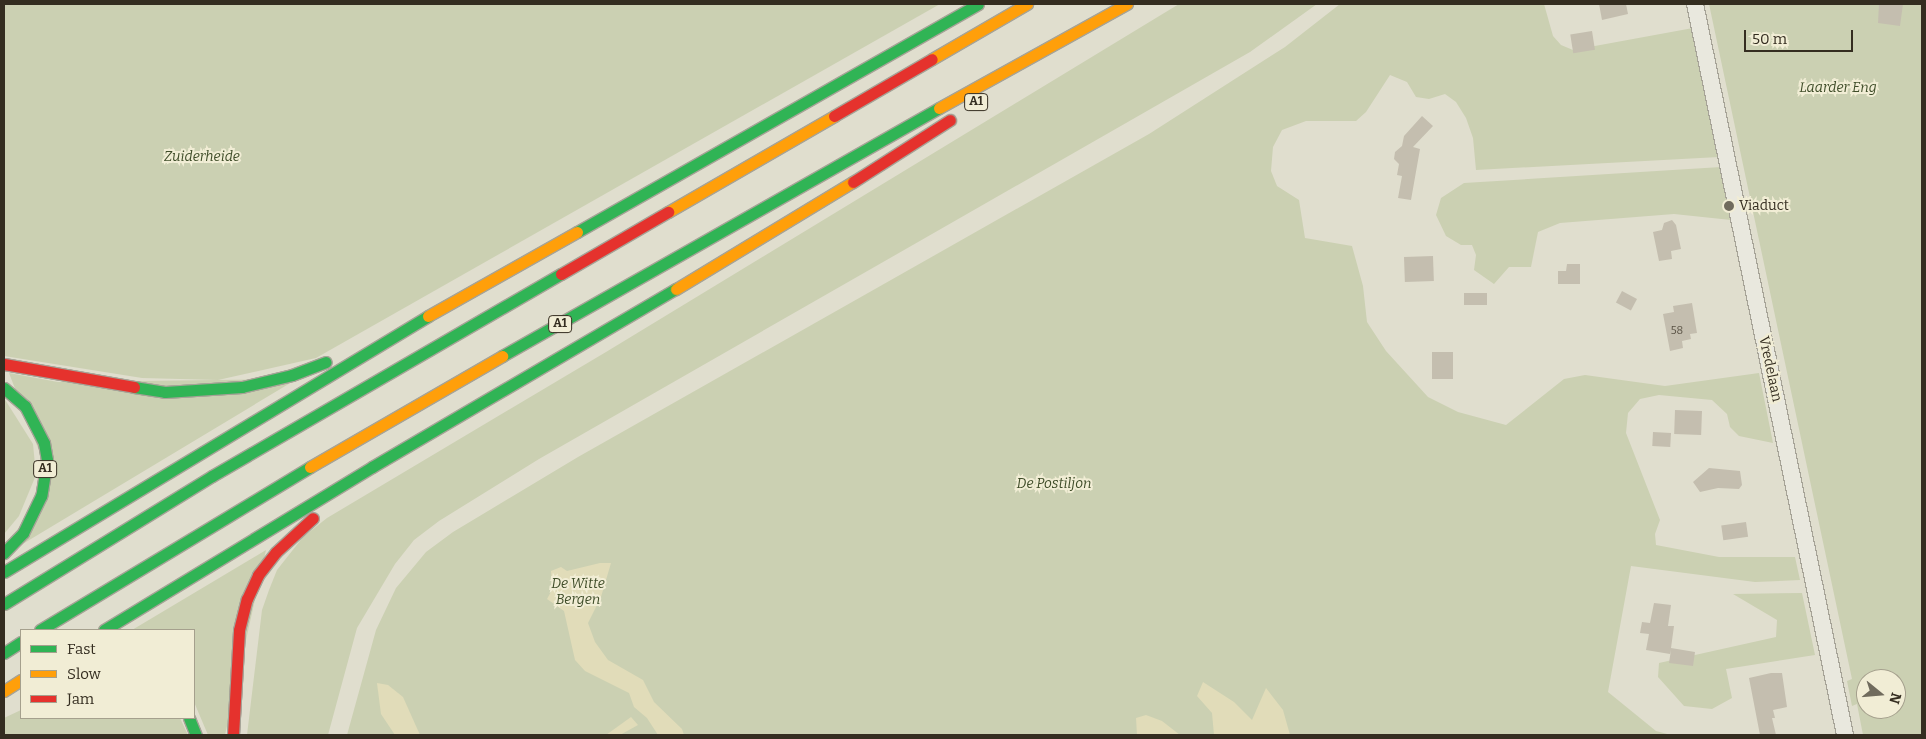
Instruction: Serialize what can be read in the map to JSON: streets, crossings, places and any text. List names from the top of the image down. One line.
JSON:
{"streets":{"highway":["A1"],"street":["Vredelaan"]},"parks":["Laarder Eng","Zuiderheide","De Postiljon","De Witte Bergen"],"places":["Viaduct"],"house_numbers":["58"],"legend":["Fast","Slow","Jam"],"scale_bar":"50 m","north":"right"}
